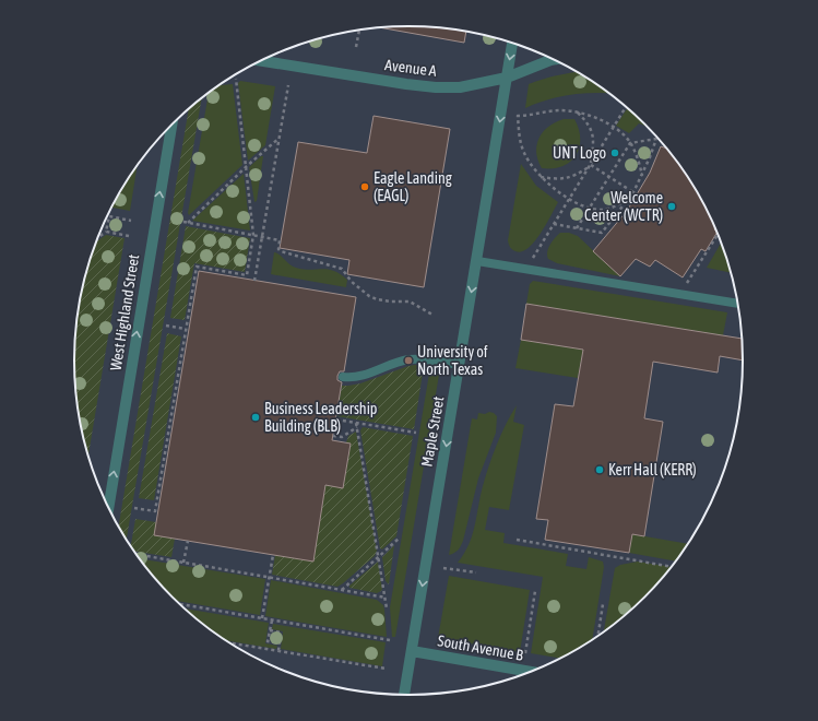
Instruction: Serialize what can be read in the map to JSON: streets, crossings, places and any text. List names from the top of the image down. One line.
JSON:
{"streets":{"street":["Avenue A","West Highland Street","Maple Street","South Avenue B"]},"crossings":[["Avenue A","Maple Street"],["Maple Street","South Avenue B"]],"one_way":["West Highland Street","Maple Street"],"places":["UNT Logo","Eagle Landing (EAGL)","Welcome Center (WCTR)","University of North Texas","Business Leadership Building (BLB)","Kerr Hall (KERR)"]}
